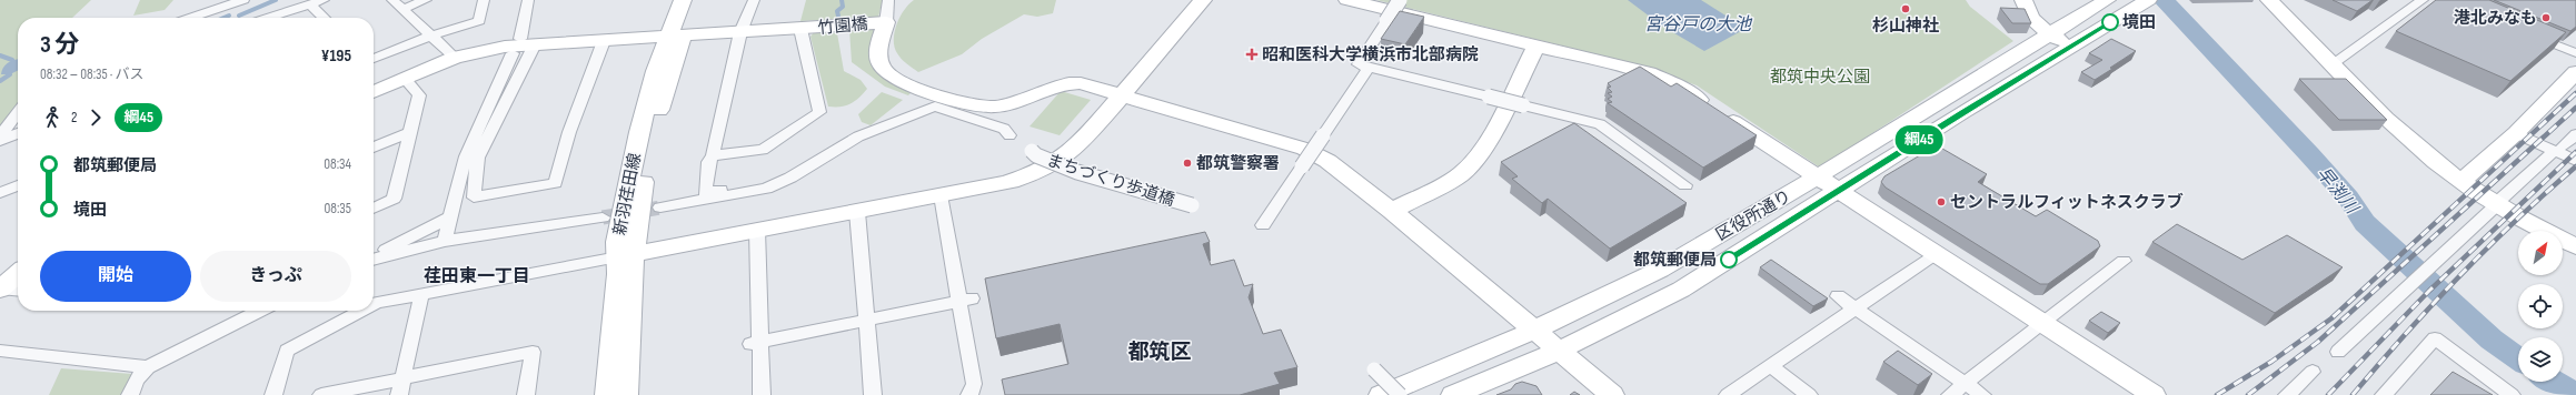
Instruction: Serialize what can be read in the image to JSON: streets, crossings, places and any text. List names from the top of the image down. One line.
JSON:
{"streets":{"street":["竹園橋","まちづくり歩道橋","新羽荏田線","区役所通り"]},"crossings":[["竹園橋","新羽荏田線"]],"districts":["荏田東一丁目","都筑区"],"water":["宮谷戸の大池","早渕川"],"parks":["都筑中央公園"],"places":{"other":["杉山神社","港北みなも","境田","都筑警察署","セントラルフィットネスクラブ","都筑郵便局"],"health":["昭和医科大学横浜市北部病院"]},"lines":["bus line 綱45"],"north":"top right","page":{"on_map":"綱45","heading":["3 分","08:32 – 08:35 · バス","¥195"],"legs":["2","綱45"],"list":[{"name":"都筑郵便局","value":"08:34"},{"name":"境田","value":"08:35"}],"buttons":["開始","きっぷ"]}}
